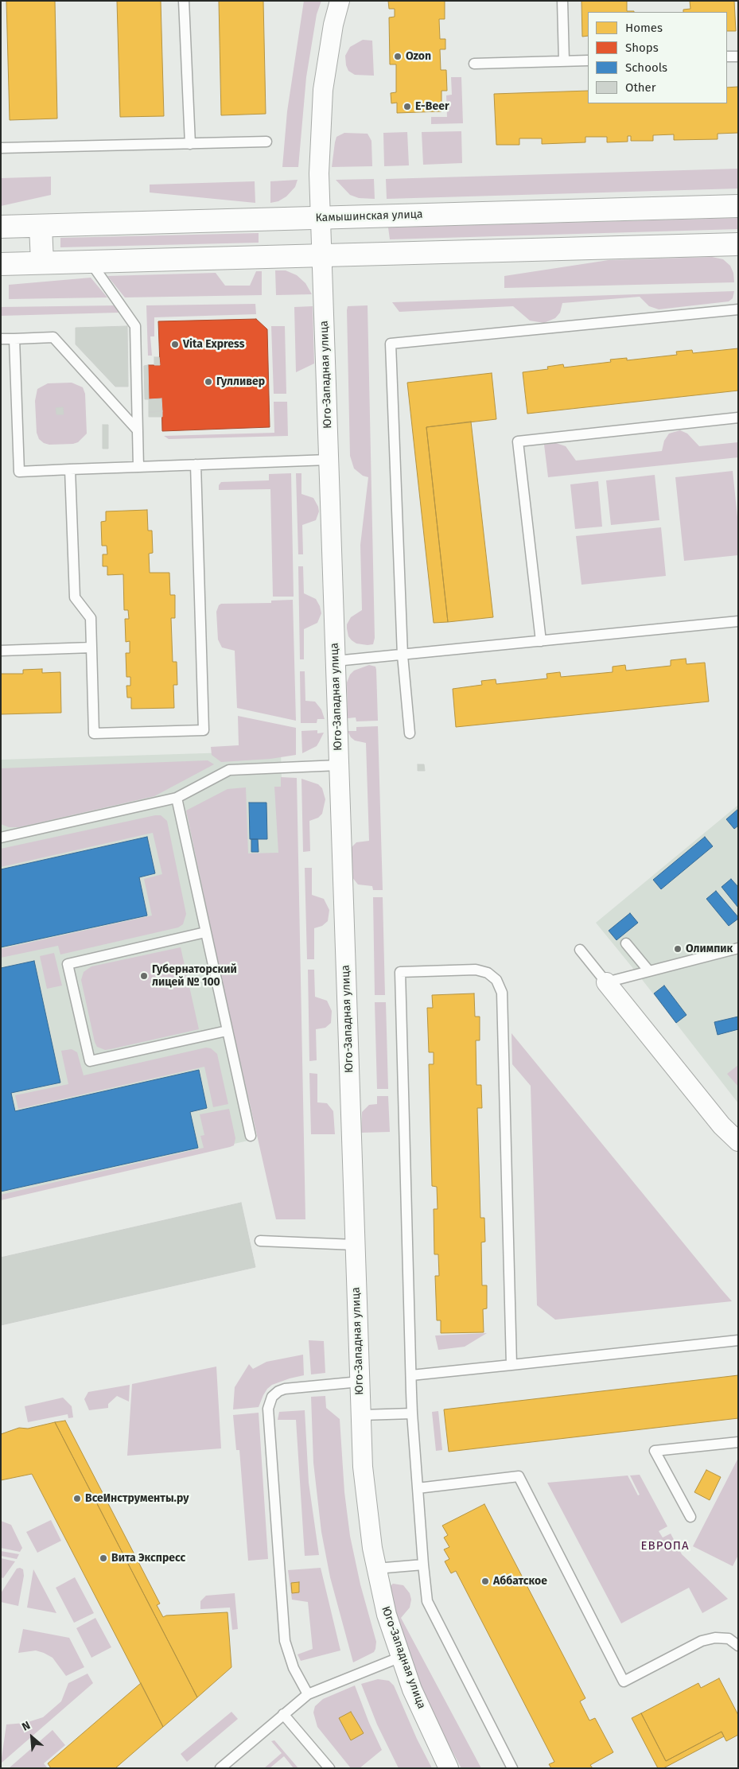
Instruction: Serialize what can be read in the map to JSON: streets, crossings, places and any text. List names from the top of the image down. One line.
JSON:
{"streets":{"street":["Камышинская улица","Юго-Западная улица"]},"crossings":[["Камышинская улица","Юго-Западная улица"]],"districts":["ЕВРОПА"],"places":["Ozon","E-Beer","Vita Express","Гулливер","Олимпик","Губернаторский лицей № 100","ВсеИнструменты.ру","Вита Экспресс","Аббатское"],"legend":["Homes","Shops","Schools","Other"],"north":"top left"}
